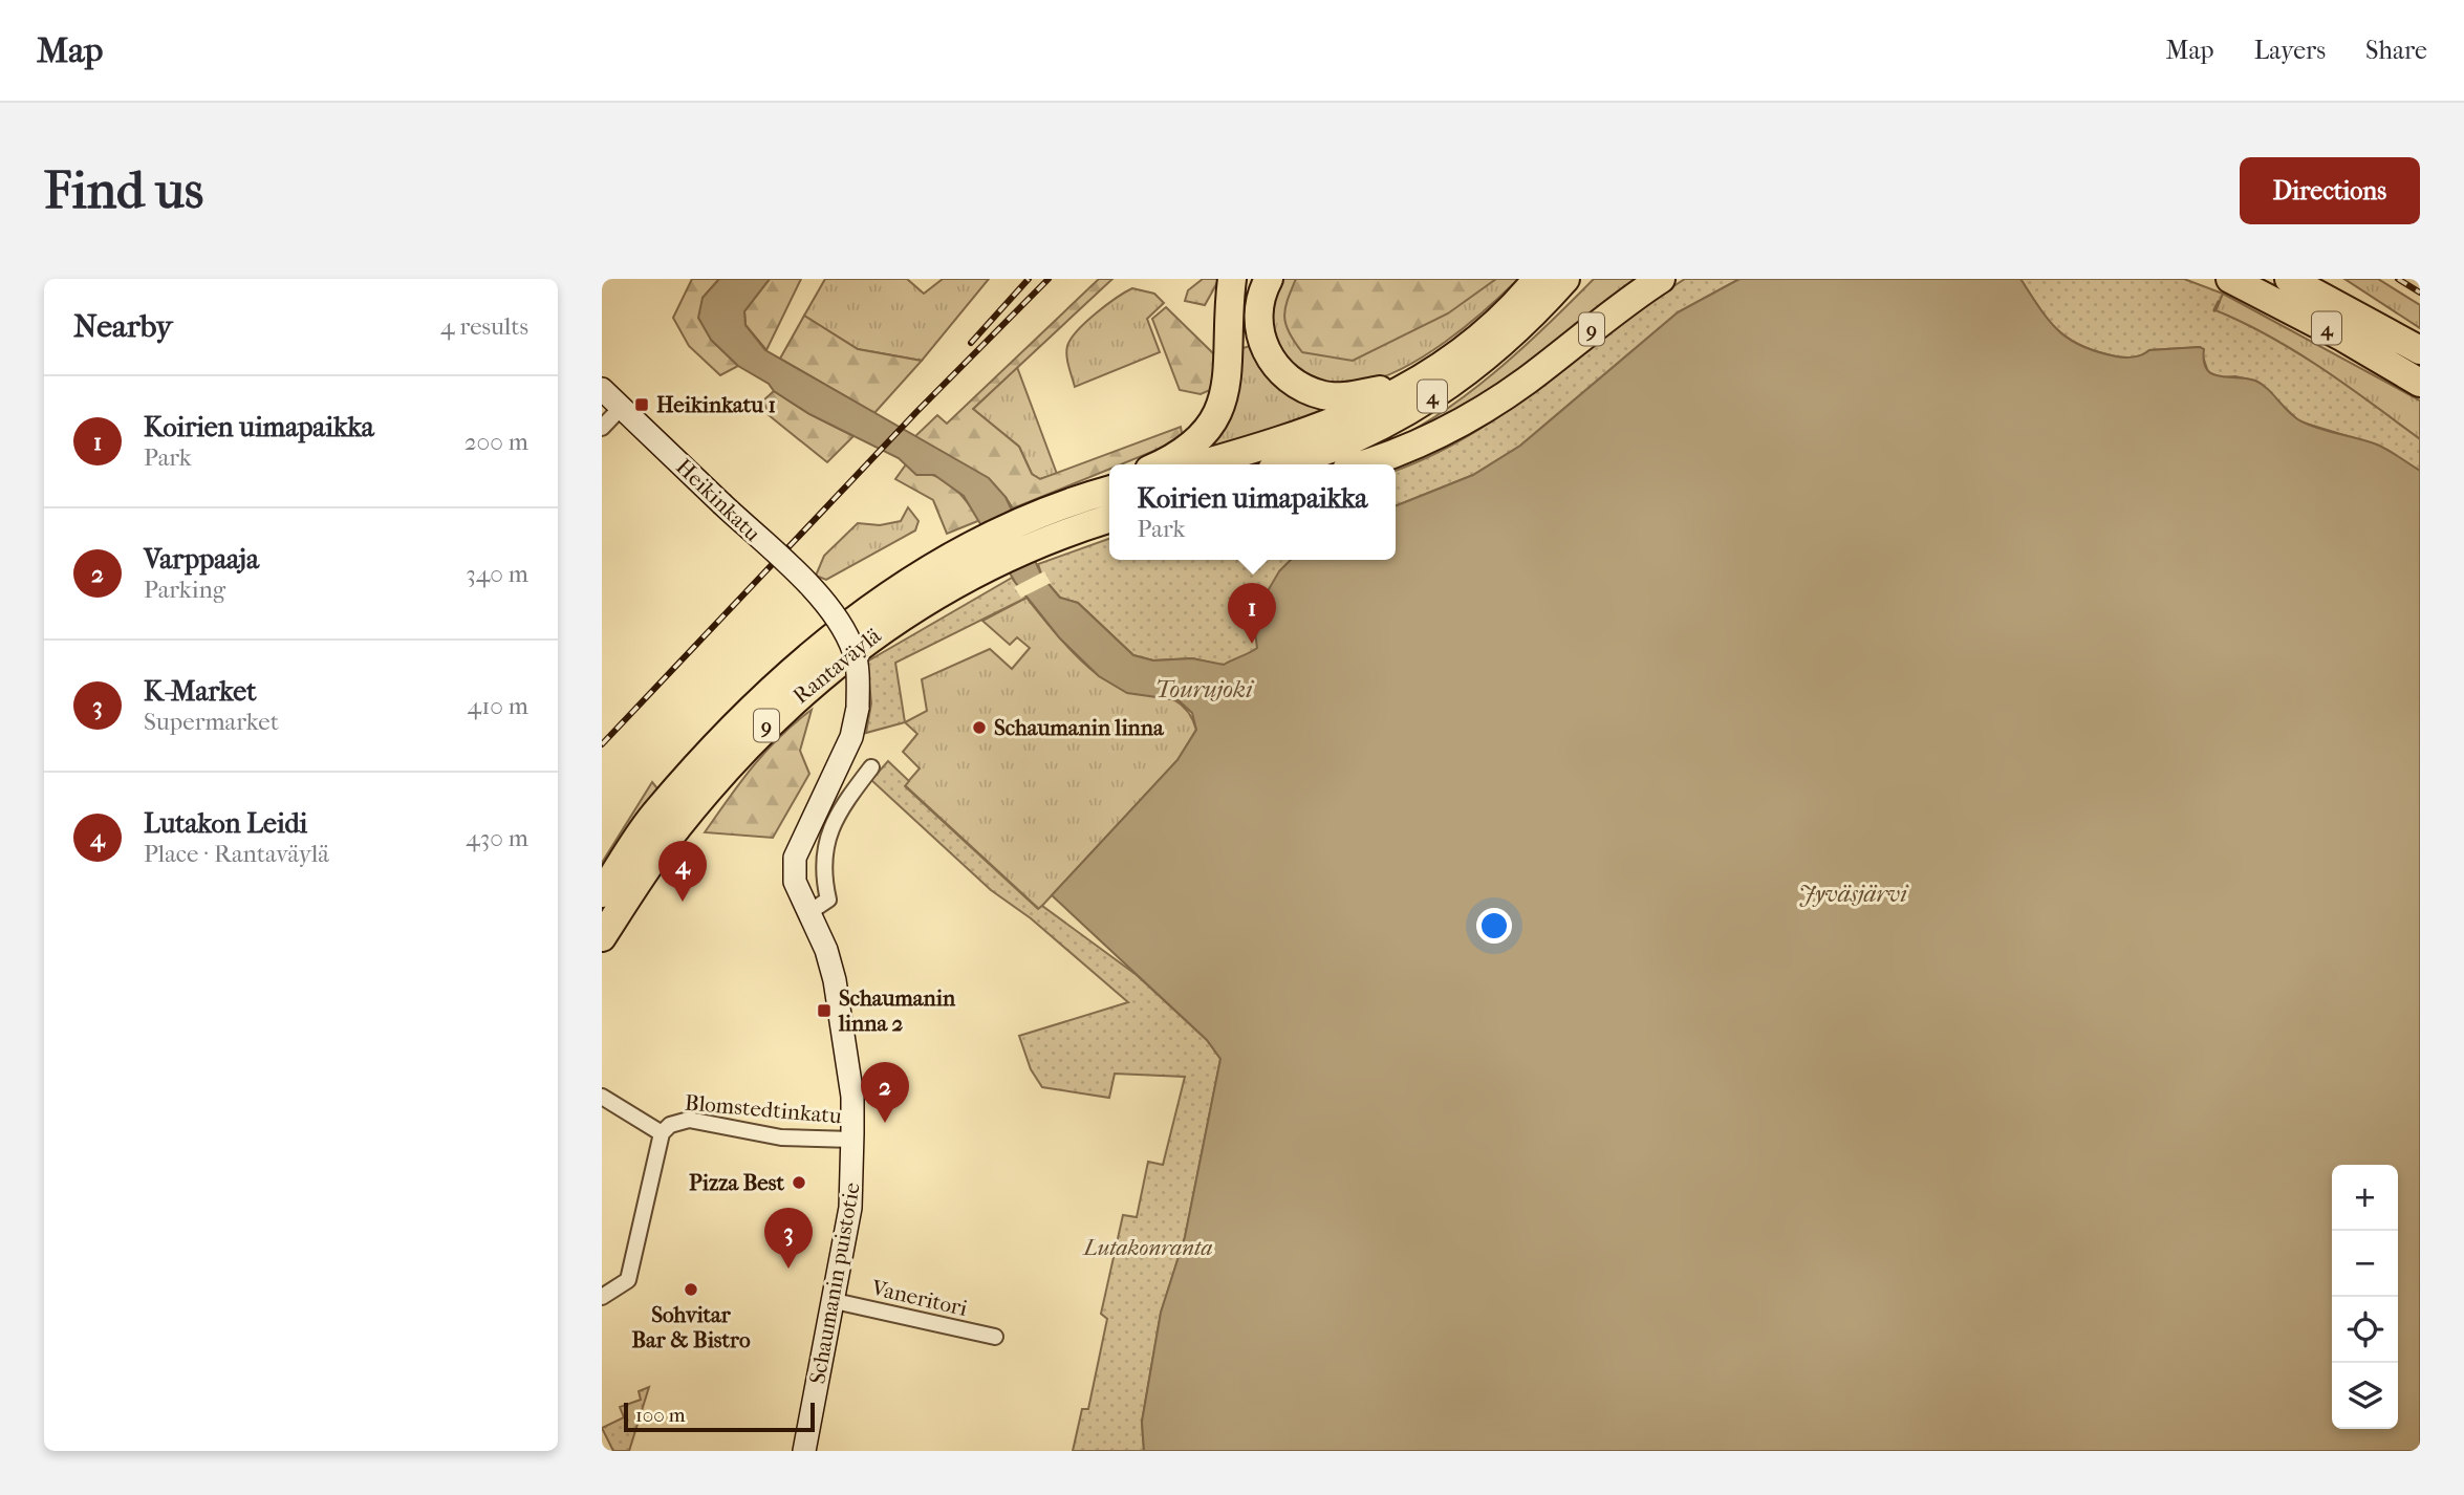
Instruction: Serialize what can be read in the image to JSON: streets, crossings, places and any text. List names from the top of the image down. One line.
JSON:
{"streets":{"highway":["4","9","Rantaväylä"],"street":["Heikinkatu","Blomstedtinkatu","Schaumanin puistotie","Vaneritori"]},"crossings":[["Heikinkatu","Schaumanin puistotie"],["Blomstedtinkatu","Schaumanin puistotie"],["Schaumanin puistotie","Vaneritori"]],"water":["Tourujoki","Jyväsjärvi"],"parks":["Lutakonranta"],"places":{"transit":["Heikinkatu 1","Schaumanin linna 2"],"other":["Schaumanin linna","Pizza Best","Sohvitar Bar & Bistro"]},"scale_bar":"100 m","page":{"header":"Map","nav":["Map","Layers","Share"],"buttons":"Directions","title":"Find us","heading":["Nearby","4 results"],"list":[{"mark":"1","name":"Koirien uimapaikka","note":"Park","value":"200 m"},{"mark":"2","name":"Varppaaja","note":"Parking","value":"340 m"},{"mark":"3","name":"K-Market","note":"Supermarket","value":"410 m"},{"mark":"4","name":"Lutakon Leidi","note":"Place · Rantaväylä","value":"430 m"}],"popup":["Koirien uimapaikka","Park"],"pins":["1","4","2","3"],"map_buttons":["+","−"],"scale":"100 m"}}
